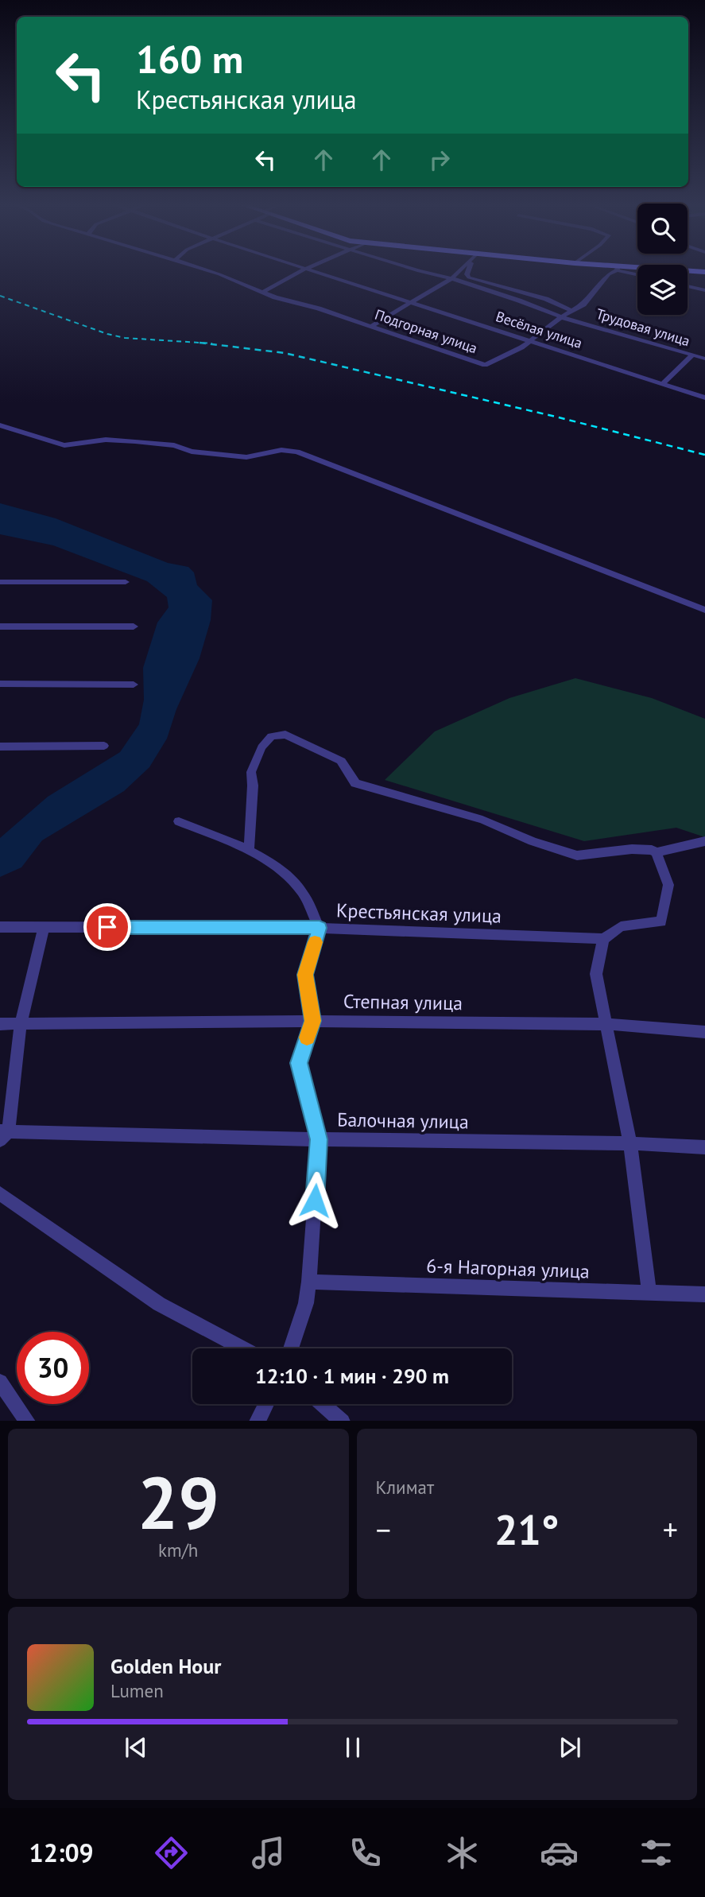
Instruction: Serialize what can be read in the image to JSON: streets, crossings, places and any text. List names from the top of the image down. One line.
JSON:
{"streets":{"street":["Трудовая улица","Весёлая улица","Подгорная улица","Крестьянская улица","Степная улица","Балочная улица","6-я Нагорная улица"]},"crossings":[["Весёлая улица","Подгорная улица"]],"page":{"turn":["160 m","Крестьянская улица"],"limit":"30","trip":"12:10 · 1 мин · 290 m","tile":[["29","km/h"],"Климат"],"heat":["−","21°","+"],"song":["Golden Hour","Lumen"],"tabs":"12:09"}}
